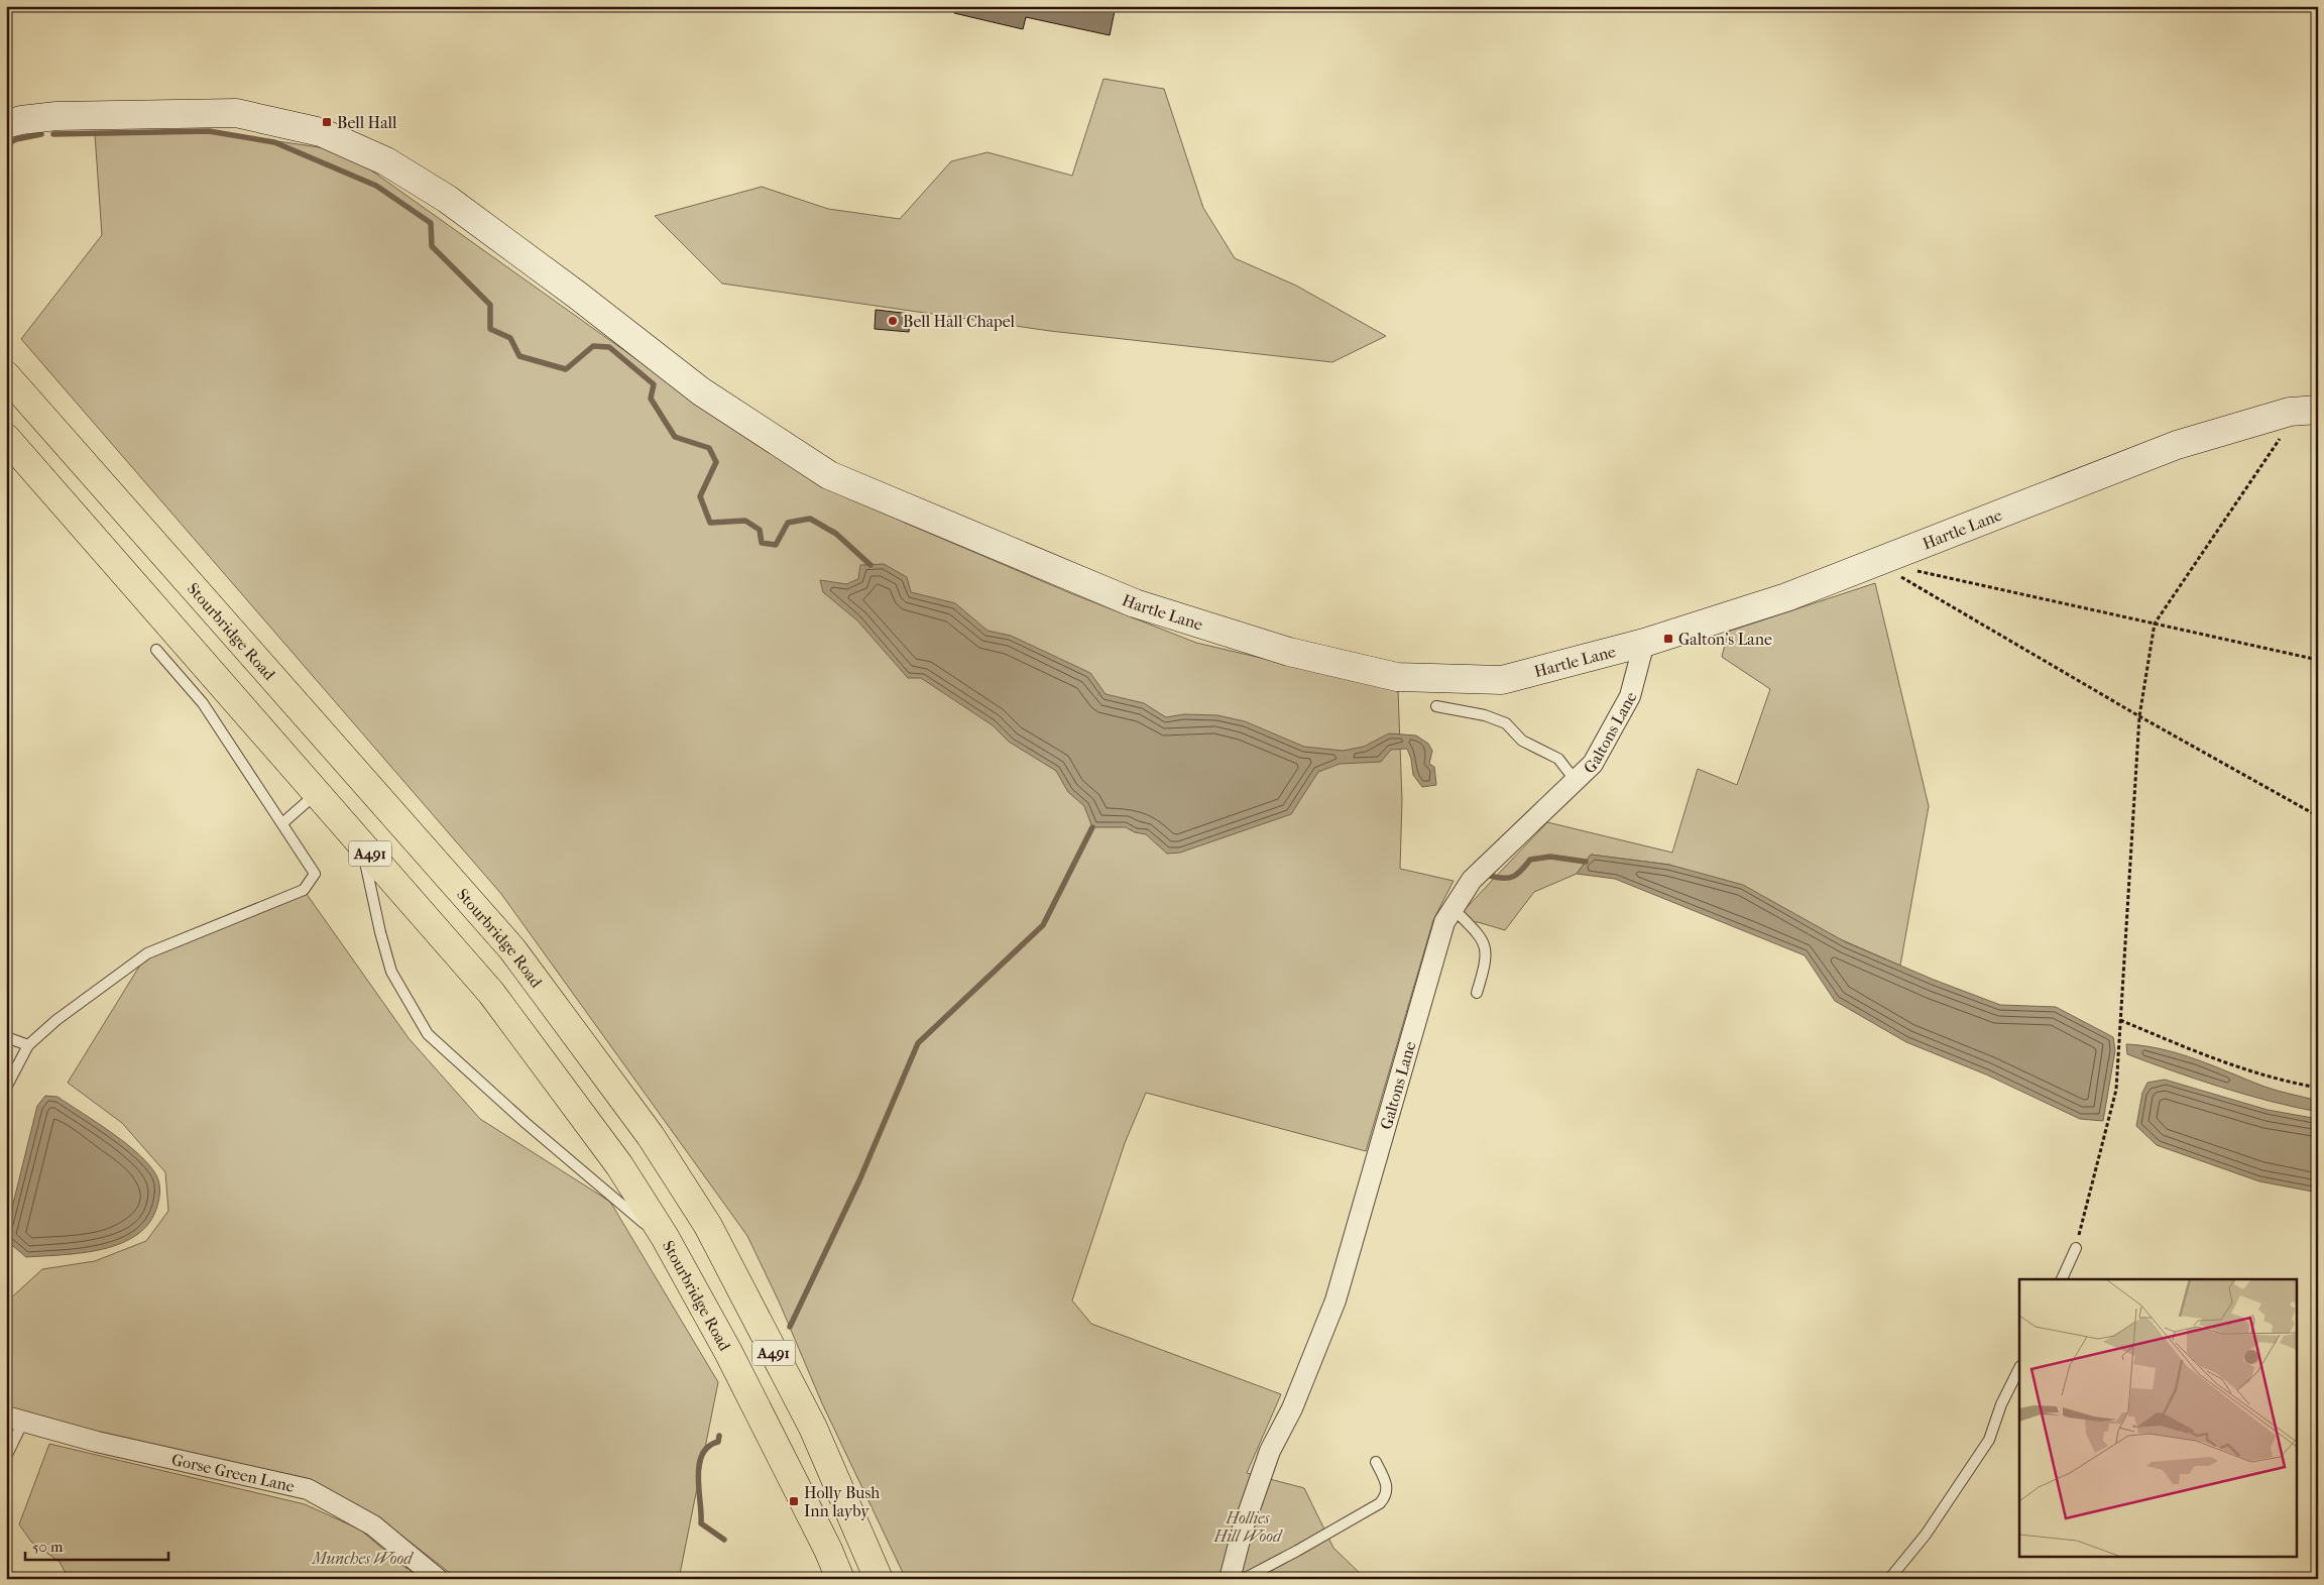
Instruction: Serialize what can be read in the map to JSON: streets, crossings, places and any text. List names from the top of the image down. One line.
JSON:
{"streets":{"highway":["Stourbridge Road","A491"],"main road":["Hartle Lane"],"street":["Galtons Lane","Gorse Green Lane"]},"crossings":[["Hartle Lane","Galtons Lane"]],"parks":["Hollies Hill Wood","Munches Wood"],"places":{"transit":["Bell Hall","Galton's Lane","Holly Bush Inn layby"],"other":["Bell Hall Chapel"]},"scale_bar":"50 m"}
